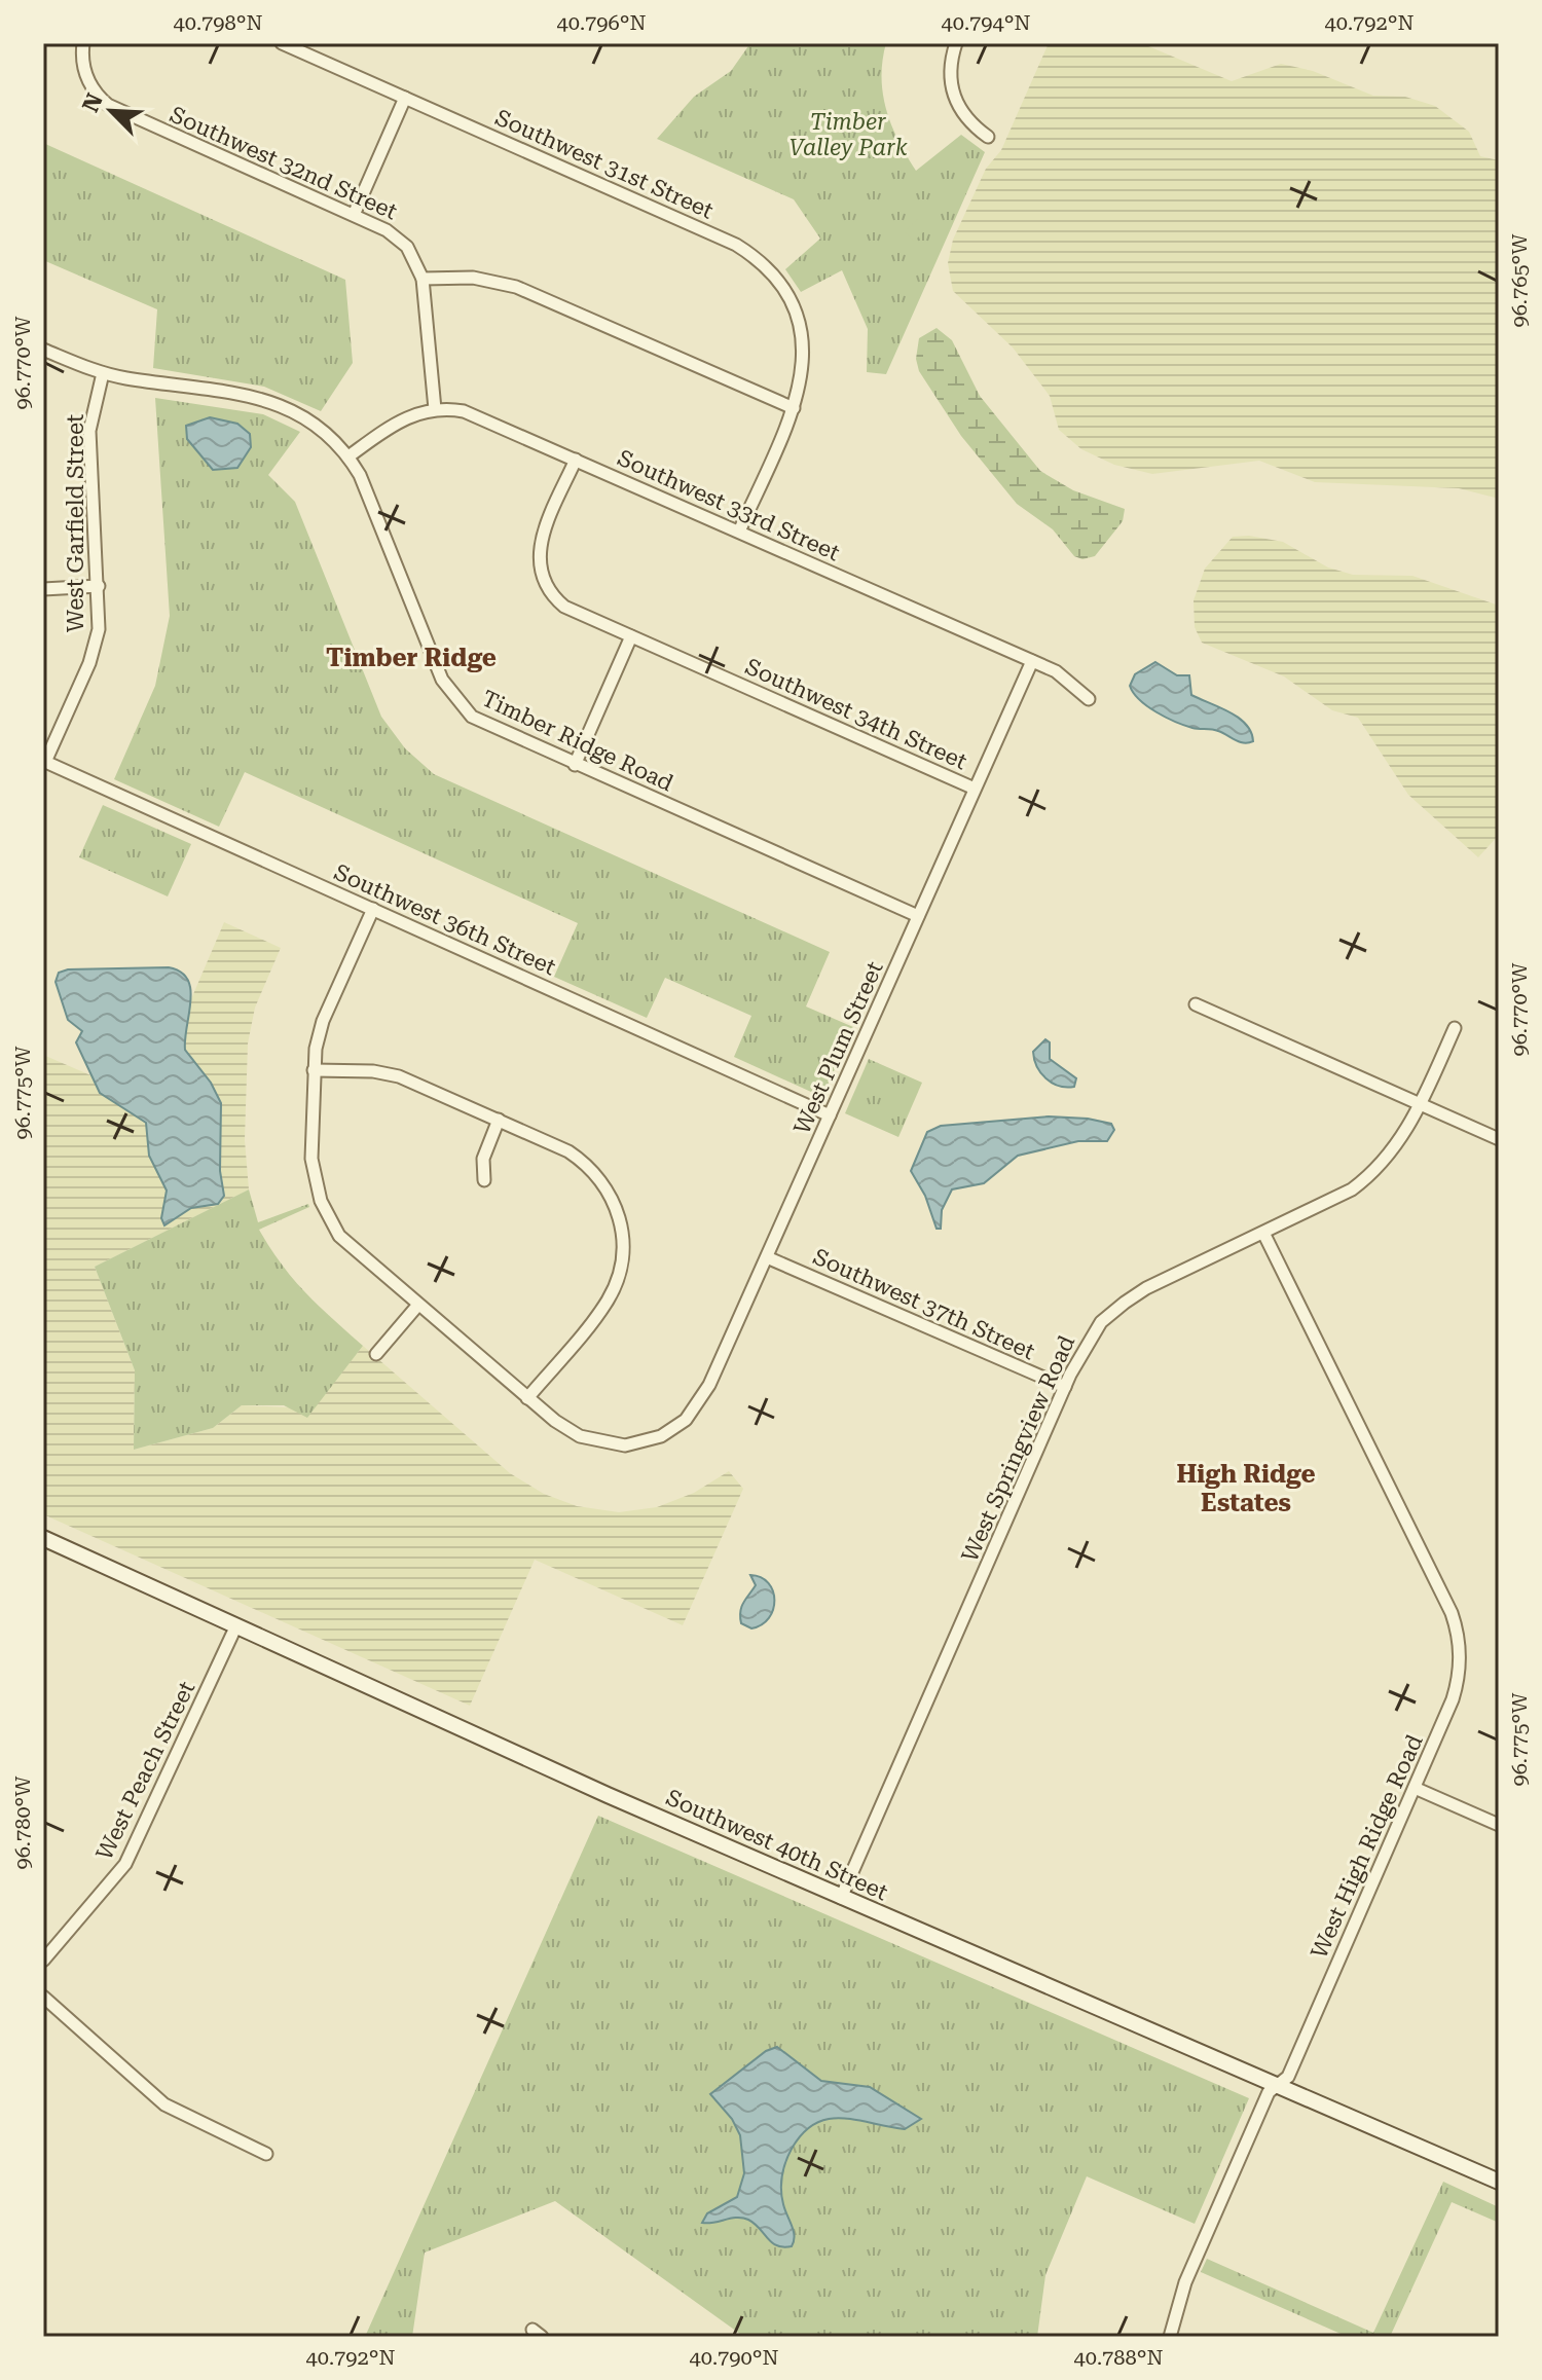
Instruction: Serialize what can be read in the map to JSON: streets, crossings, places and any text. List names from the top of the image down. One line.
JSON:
{"streets":{"main road":["Southwest 40th Street"],"street":["Southwest 32nd Street","Southwest 31st Street","Southwest 33rd Street","West Garfield Street","Southwest 34th Street","Timber Ridge Road","Southwest 36th Street","West Plum Street","Southwest 37th Street","West Springview Road","West Peach Street","West High Ridge Road"]},"crossings":[["Southwest 33rd Street","Southwest 34th Street"],["Southwest 33rd Street","Timber Ridge Road"],["Southwest 33rd Street","West Plum Street"],["West Garfield Street","Timber Ridge Road"],["West Garfield Street","Southwest 36th Street"],["Southwest 34th Street","West Plum Street"],["Timber Ridge Road","West Plum Street"],["Southwest 36th Street","West Plum Street"],["West Plum Street","Southwest 37th Street"],["Southwest 37th Street","West Springview Road"],["West Springview Road","Southwest 40th Street"],["West Springview Road","West High Ridge Road"],["West Peach Street","Southwest 40th Street"],["Southwest 40th Street","West High Ridge Road"]],"districts":["Timber Ridge","High Ridge Estates"],"parks":["Timber Valley Park"],"north":"top left","coordinates":["40.798°N","40.796°N","40.794°N","40.792°N","96.765°W","96.770°W","96.775°W","96.780°W","40.790°N","40.788°N"]}
